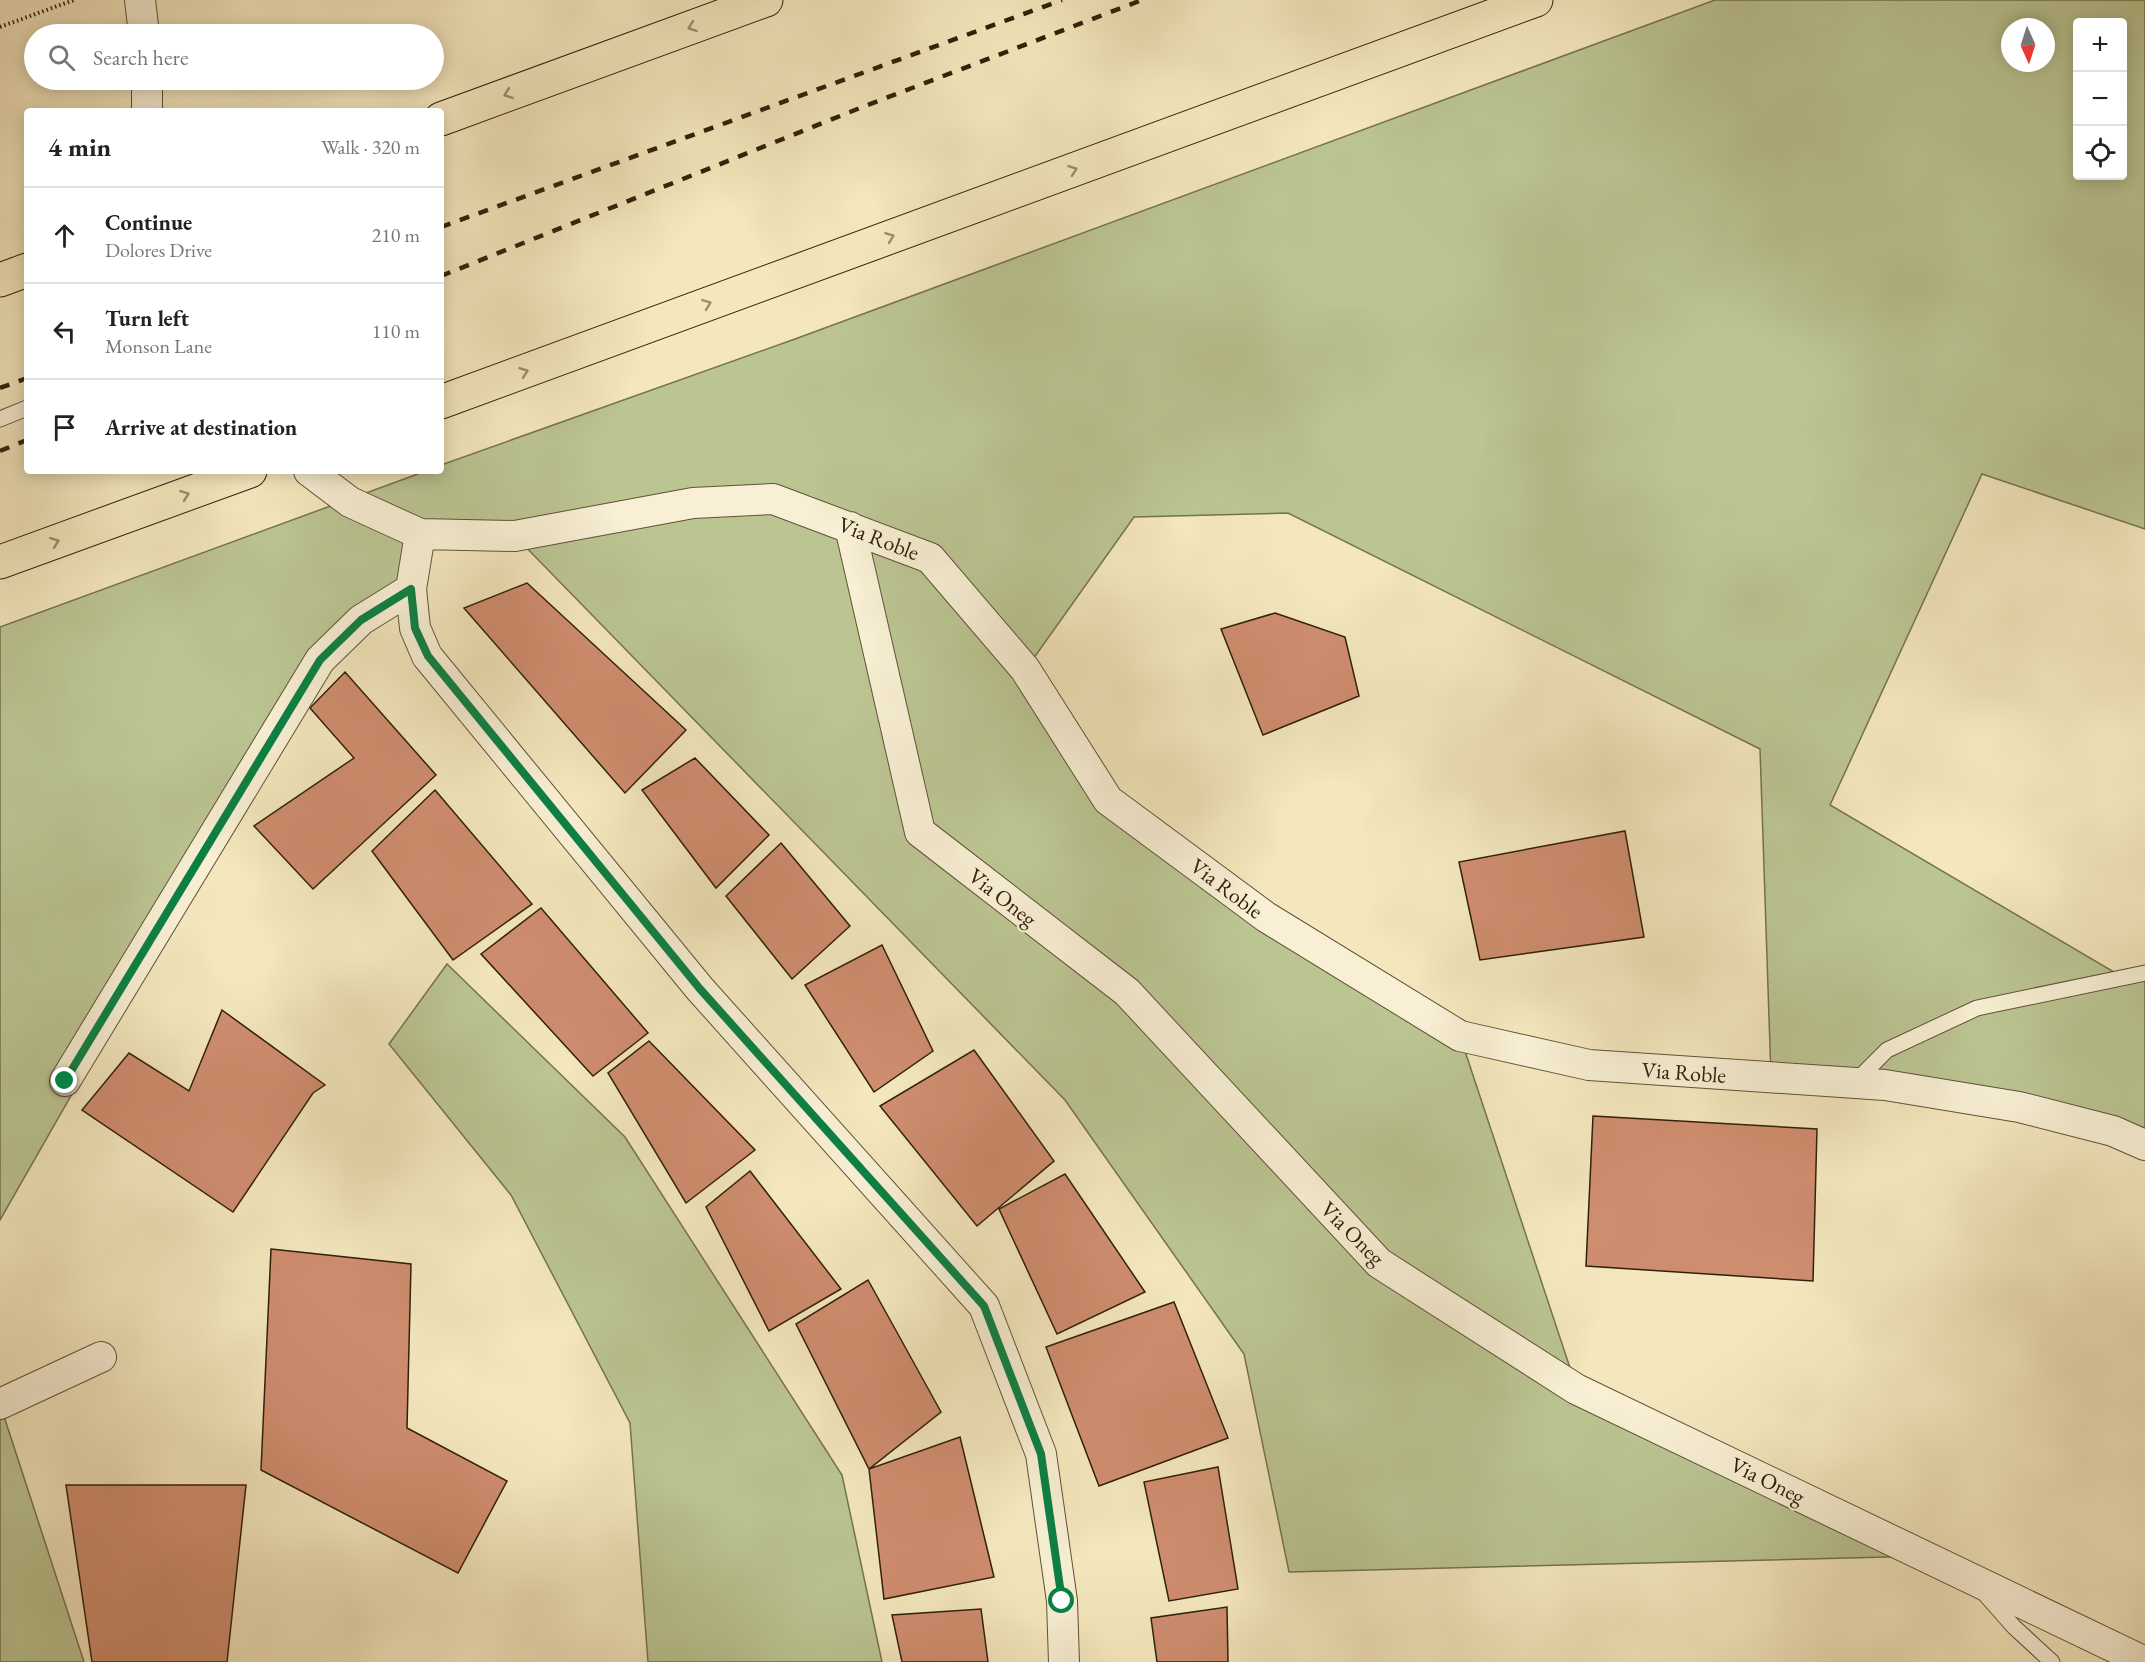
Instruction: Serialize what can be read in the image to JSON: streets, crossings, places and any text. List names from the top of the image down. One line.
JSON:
{"streets":{"street":["Via Roble","Via Oneg"]},"crossings":[["Via Roble","Via Oneg"]],"north":"bottom","page":{"map_buttons":["+","−"],"search":"Search here","heading":["4 min","Walk · 320 m"],"list":[["Continue","Dolores Drive","210 m"],["Turn left","Monson Lane","110 m"],"Arrive at destination"]}}
